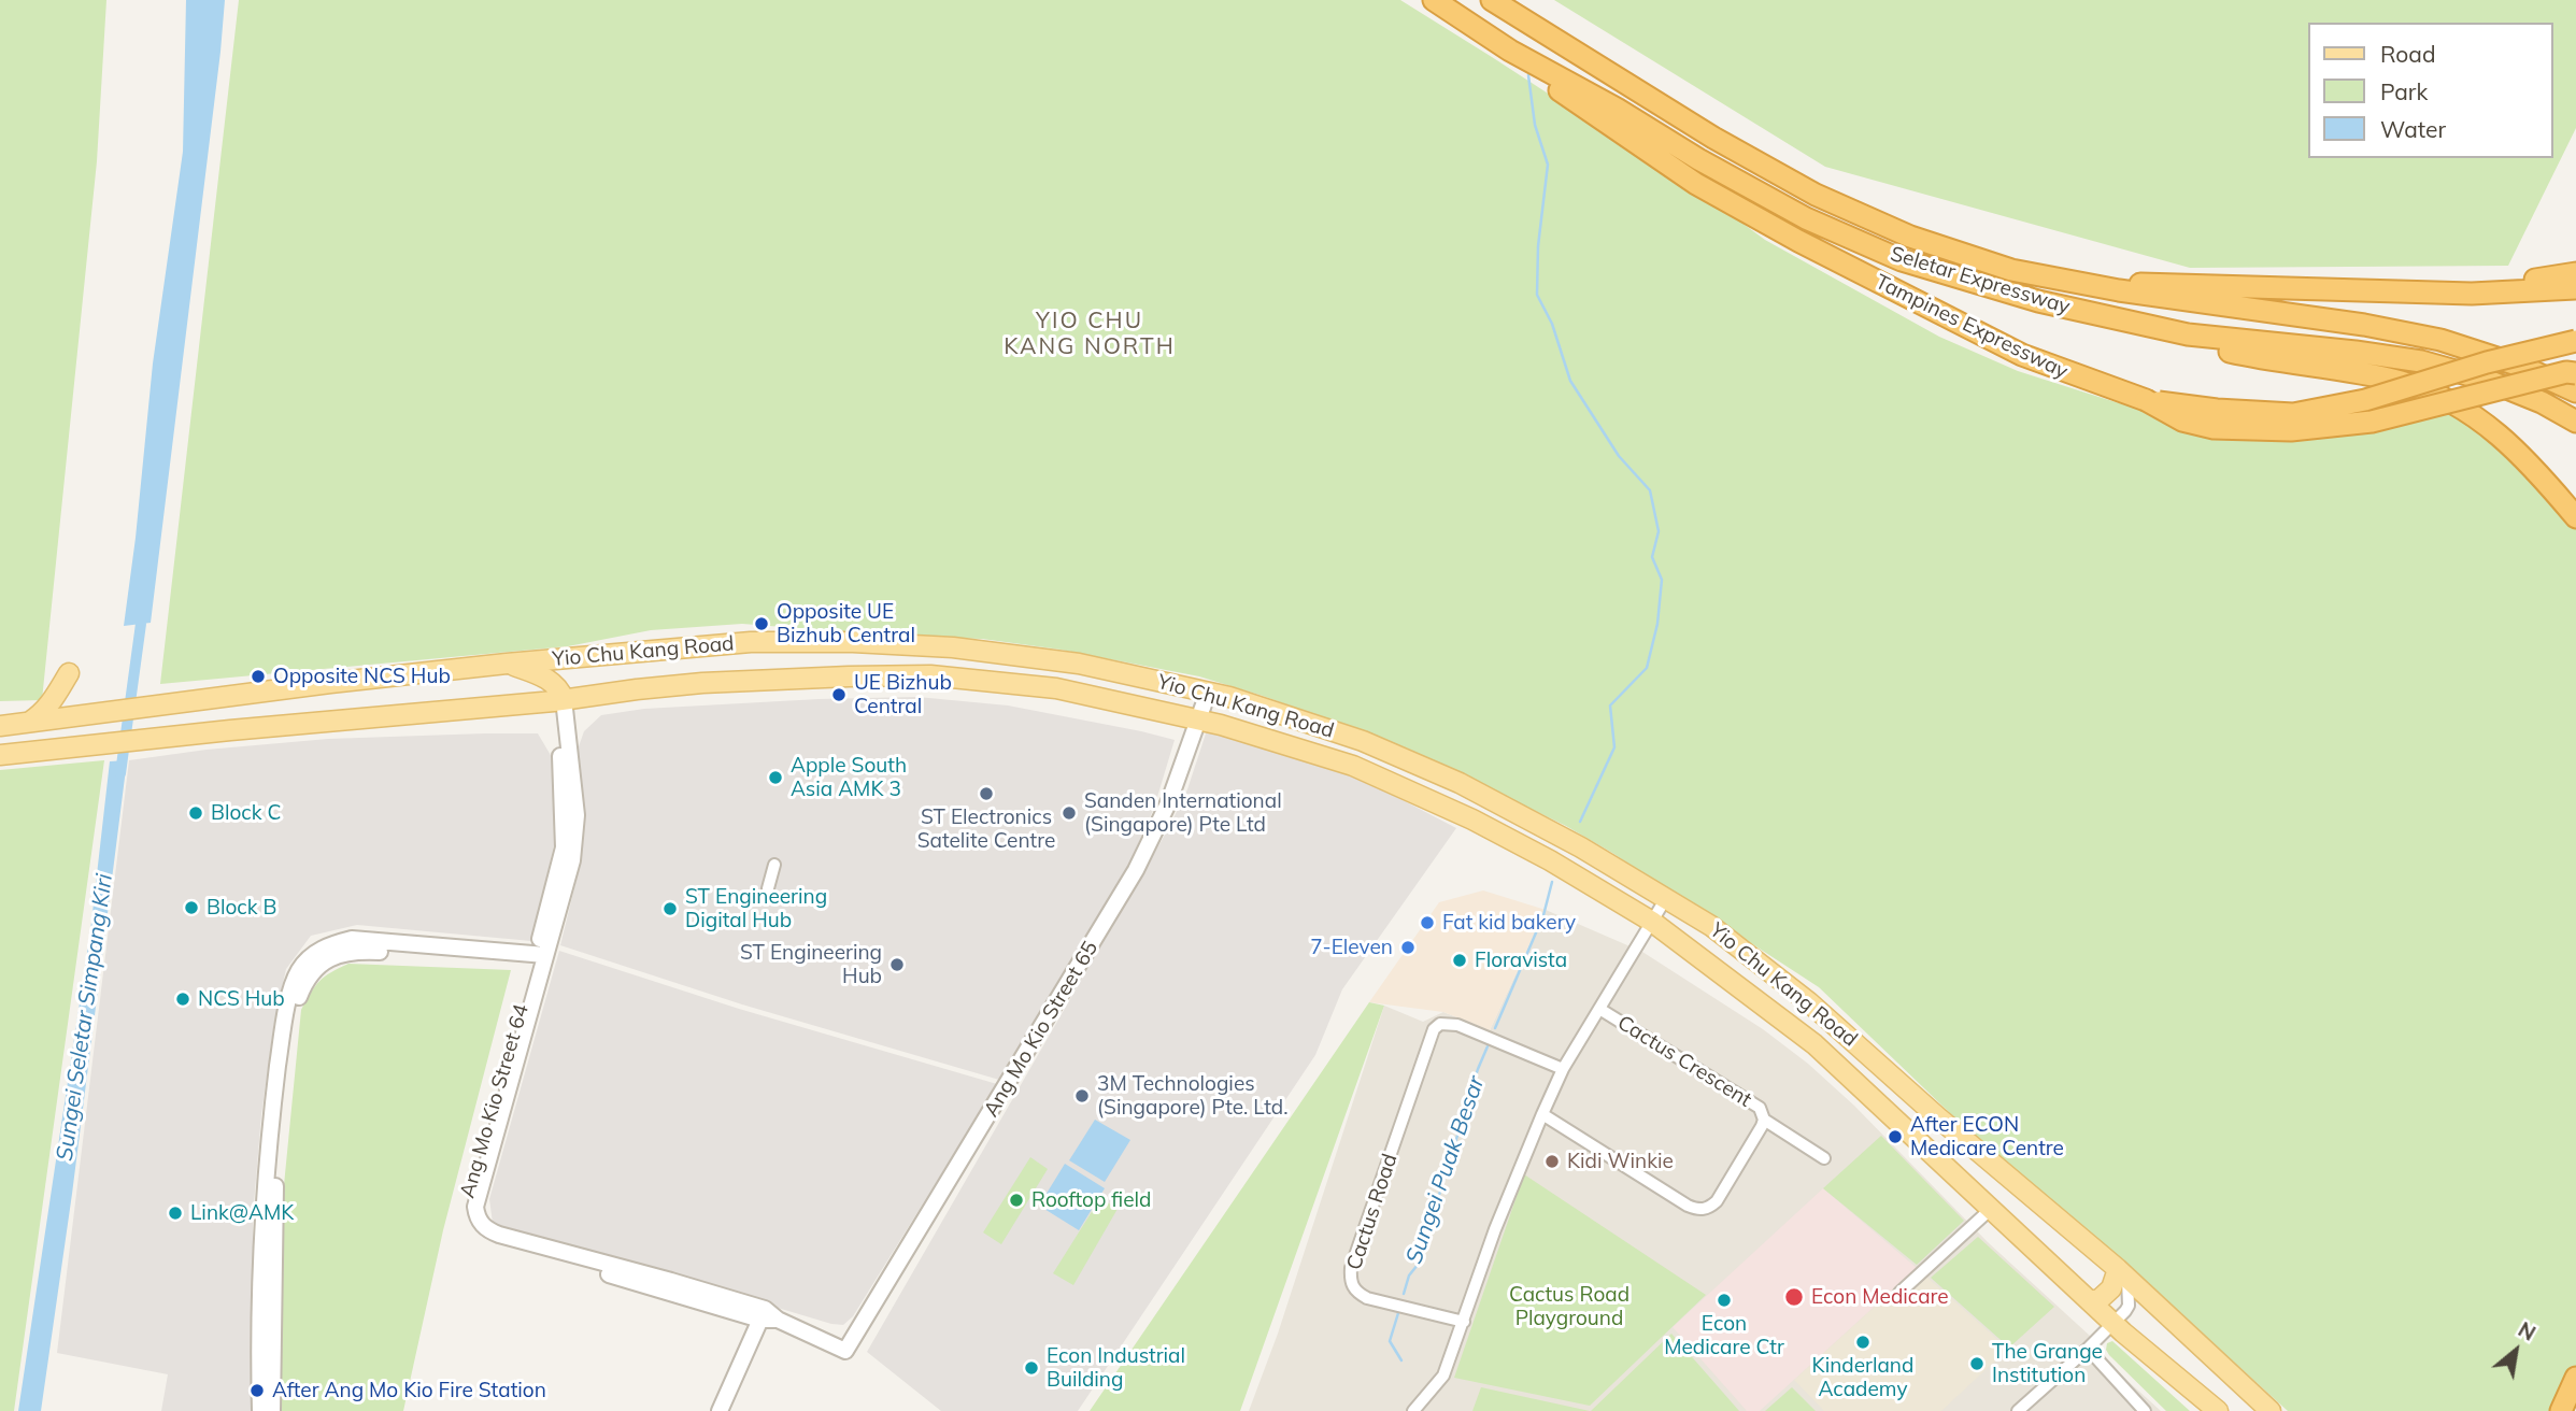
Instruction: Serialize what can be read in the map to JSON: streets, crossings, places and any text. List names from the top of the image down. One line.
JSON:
{"streets":{"highway":["Seletar Expressway","Tampines Expressway"],"main road":["Yio Chu Kang Road"],"street":["Ang Mo Kio Street 65","Cactus Crescent","Ang Mo Kio Street 64","Cactus Road"]},"crossings":[["Seletar Expressway","Tampines Expressway"],["Yio Chu Kang Road","Ang Mo Kio Street 65"],["Yio Chu Kang Road","Ang Mo Kio Street 64"],["Ang Mo Kio Street 65","Ang Mo Kio Street 64"]],"districts":["YIO CHU KANG NORTH"],"water":["Sungei Seletar Simpang Kiri","Sungei Puak Besar"],"parks":["Cactus Road Playground"],"places":["Opposite UE Bizhub Central","Opposite NCS Hub","UE Bizhub Central","Apple South Asia AMK 3","ST Electronics Satelite Centre","Block C","Sanden International (Singapore) Pte Ltd","Block B","ST Engineering Digital Hub","Fat kid bakery","7-Eleven","Floravista","ST Engineering Hub","NCS Hub","3M Technologies (Singapore) Pte. Ltd.","After ECON Medicare Centre","Kidi Winkie","Rooftop field","Link@AMK","Econ Medicare","Econ Medicare Ctr","Kinderland Academy","The Grange Institution","Econ Industrial Building","After Ang Mo Kio Fire Station"],"legend":["Road","Park","Water"],"north":"top right"}
